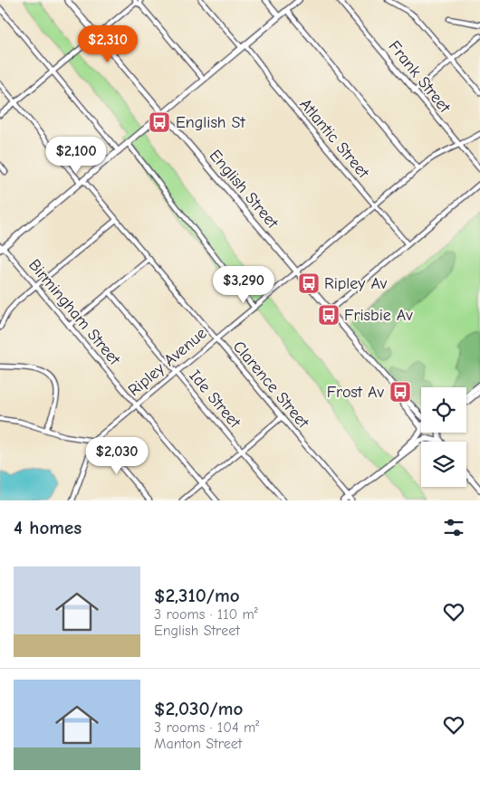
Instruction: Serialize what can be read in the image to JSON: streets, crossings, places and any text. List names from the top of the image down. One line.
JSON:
{"streets":{"street":["Frank Street","Atlantic Street","English Street","Birmingham Street","Ripley Avenue","Clarence Street","Ide Street"]},"crossings":[["Frank Street","Ripley Avenue"],["Atlantic Street","Ripley Avenue"],["English Street","Ripley Avenue"],["Birmingham Street","Ripley Avenue"],["Ripley Avenue","Clarence Street"],["Ripley Avenue","Ide Street"]],"places":{"bus stop":["English St","Ripley Av","Frisbie Av","Frost Av"]},"page":{"price":["$2,310","$2,100","$3,290","$2,030"],"heading":"4 homes","list":[{"name":"$2,310/mo","note":"3 rooms · 110 m² · English Street"},{"name":"$2,030/mo","note":"3 rooms · 104 m² · Manton Street"}]}}
